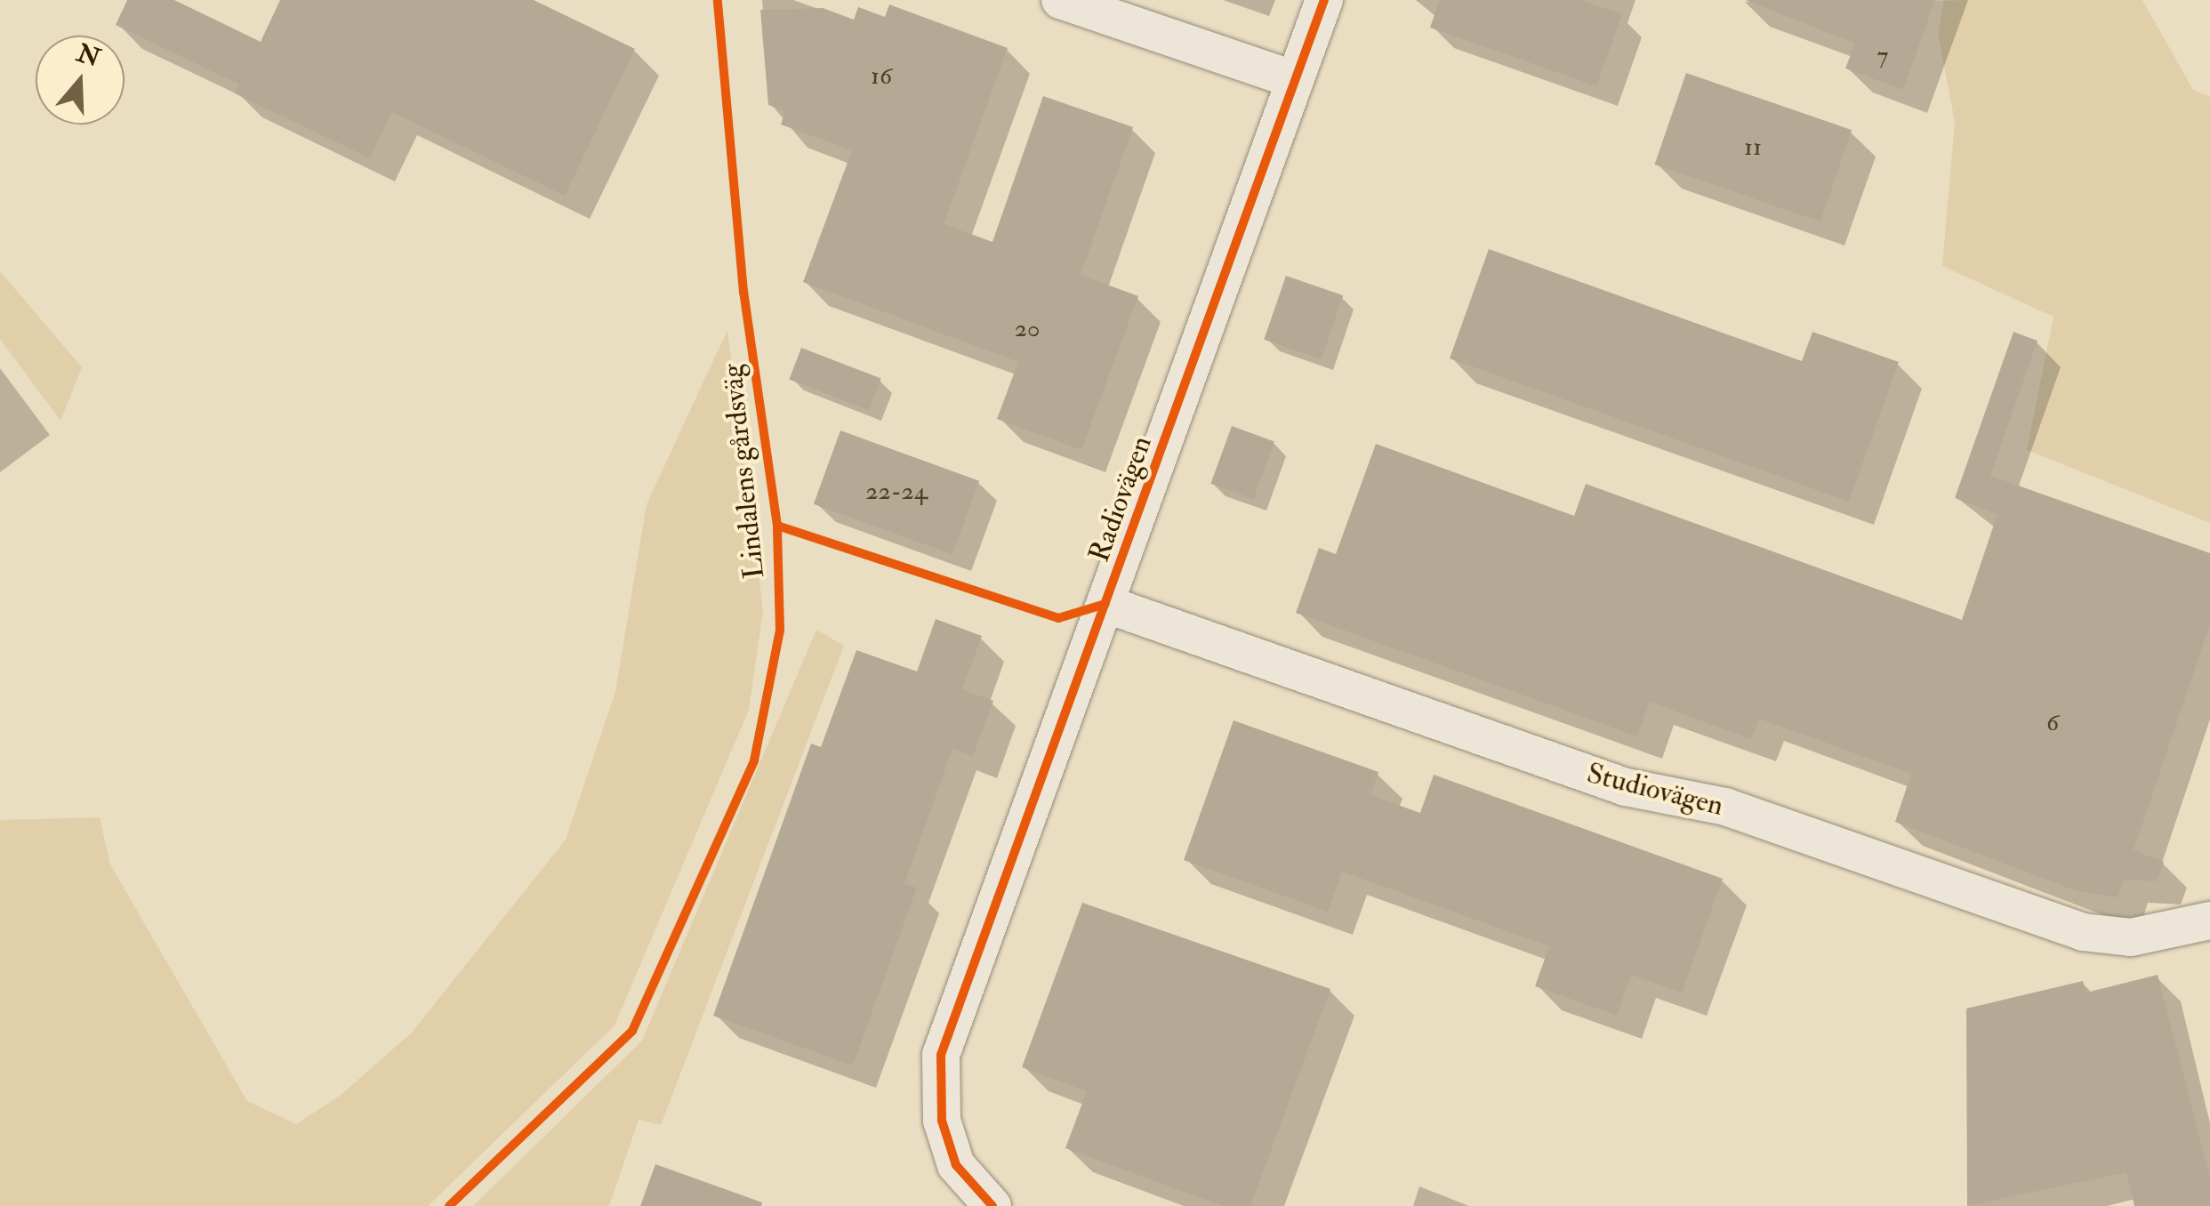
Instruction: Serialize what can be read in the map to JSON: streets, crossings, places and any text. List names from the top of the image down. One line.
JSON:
{"streets":{"street":["Radiovägen","Studiovägen"],"cycle path":["Lindalens gårdsväg"]},"crossings":[["Radiovägen","Studiovägen"]],"house_numbers":["7","16","11","20","22-24","6"],"north":"top"}
